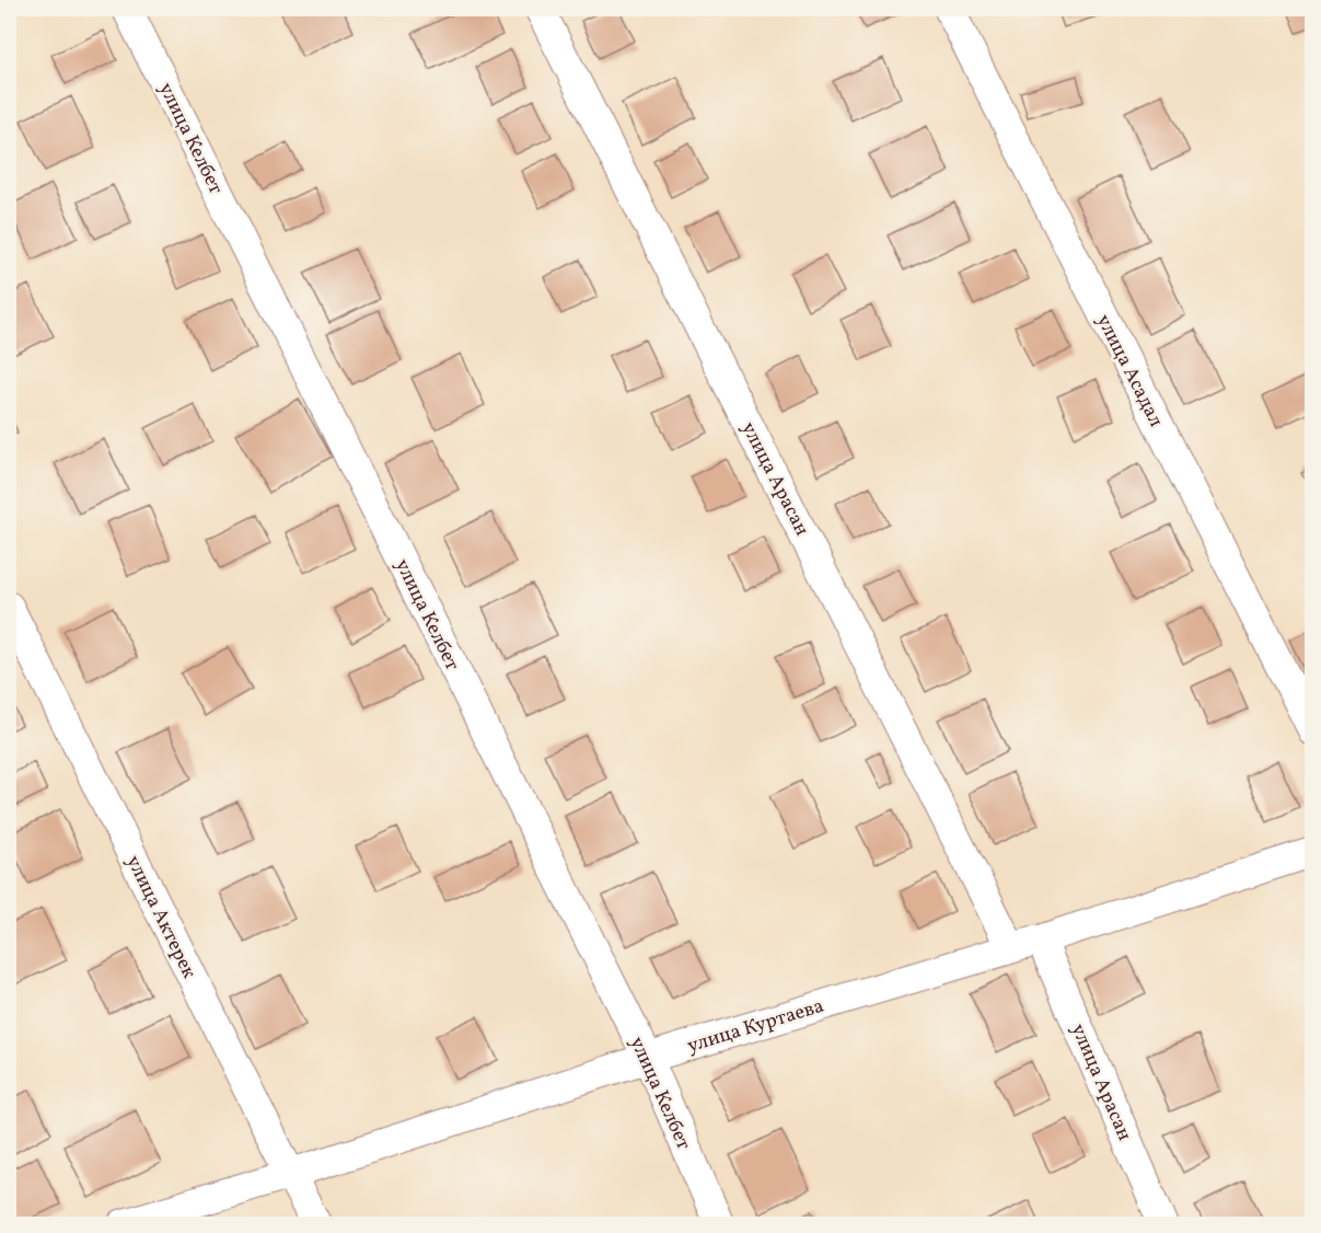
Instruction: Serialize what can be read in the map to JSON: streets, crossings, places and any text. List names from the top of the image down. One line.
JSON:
{"streets":{"street":["улица Келбет","улица Асадал","улица Арасан","улица Актерек","улица Куртаева"]},"crossings":[["улица Келбет","улица Куртаева"],["улица Арасан","улица Куртаева"],["улица Актерек","улица Куртаева"]]}
